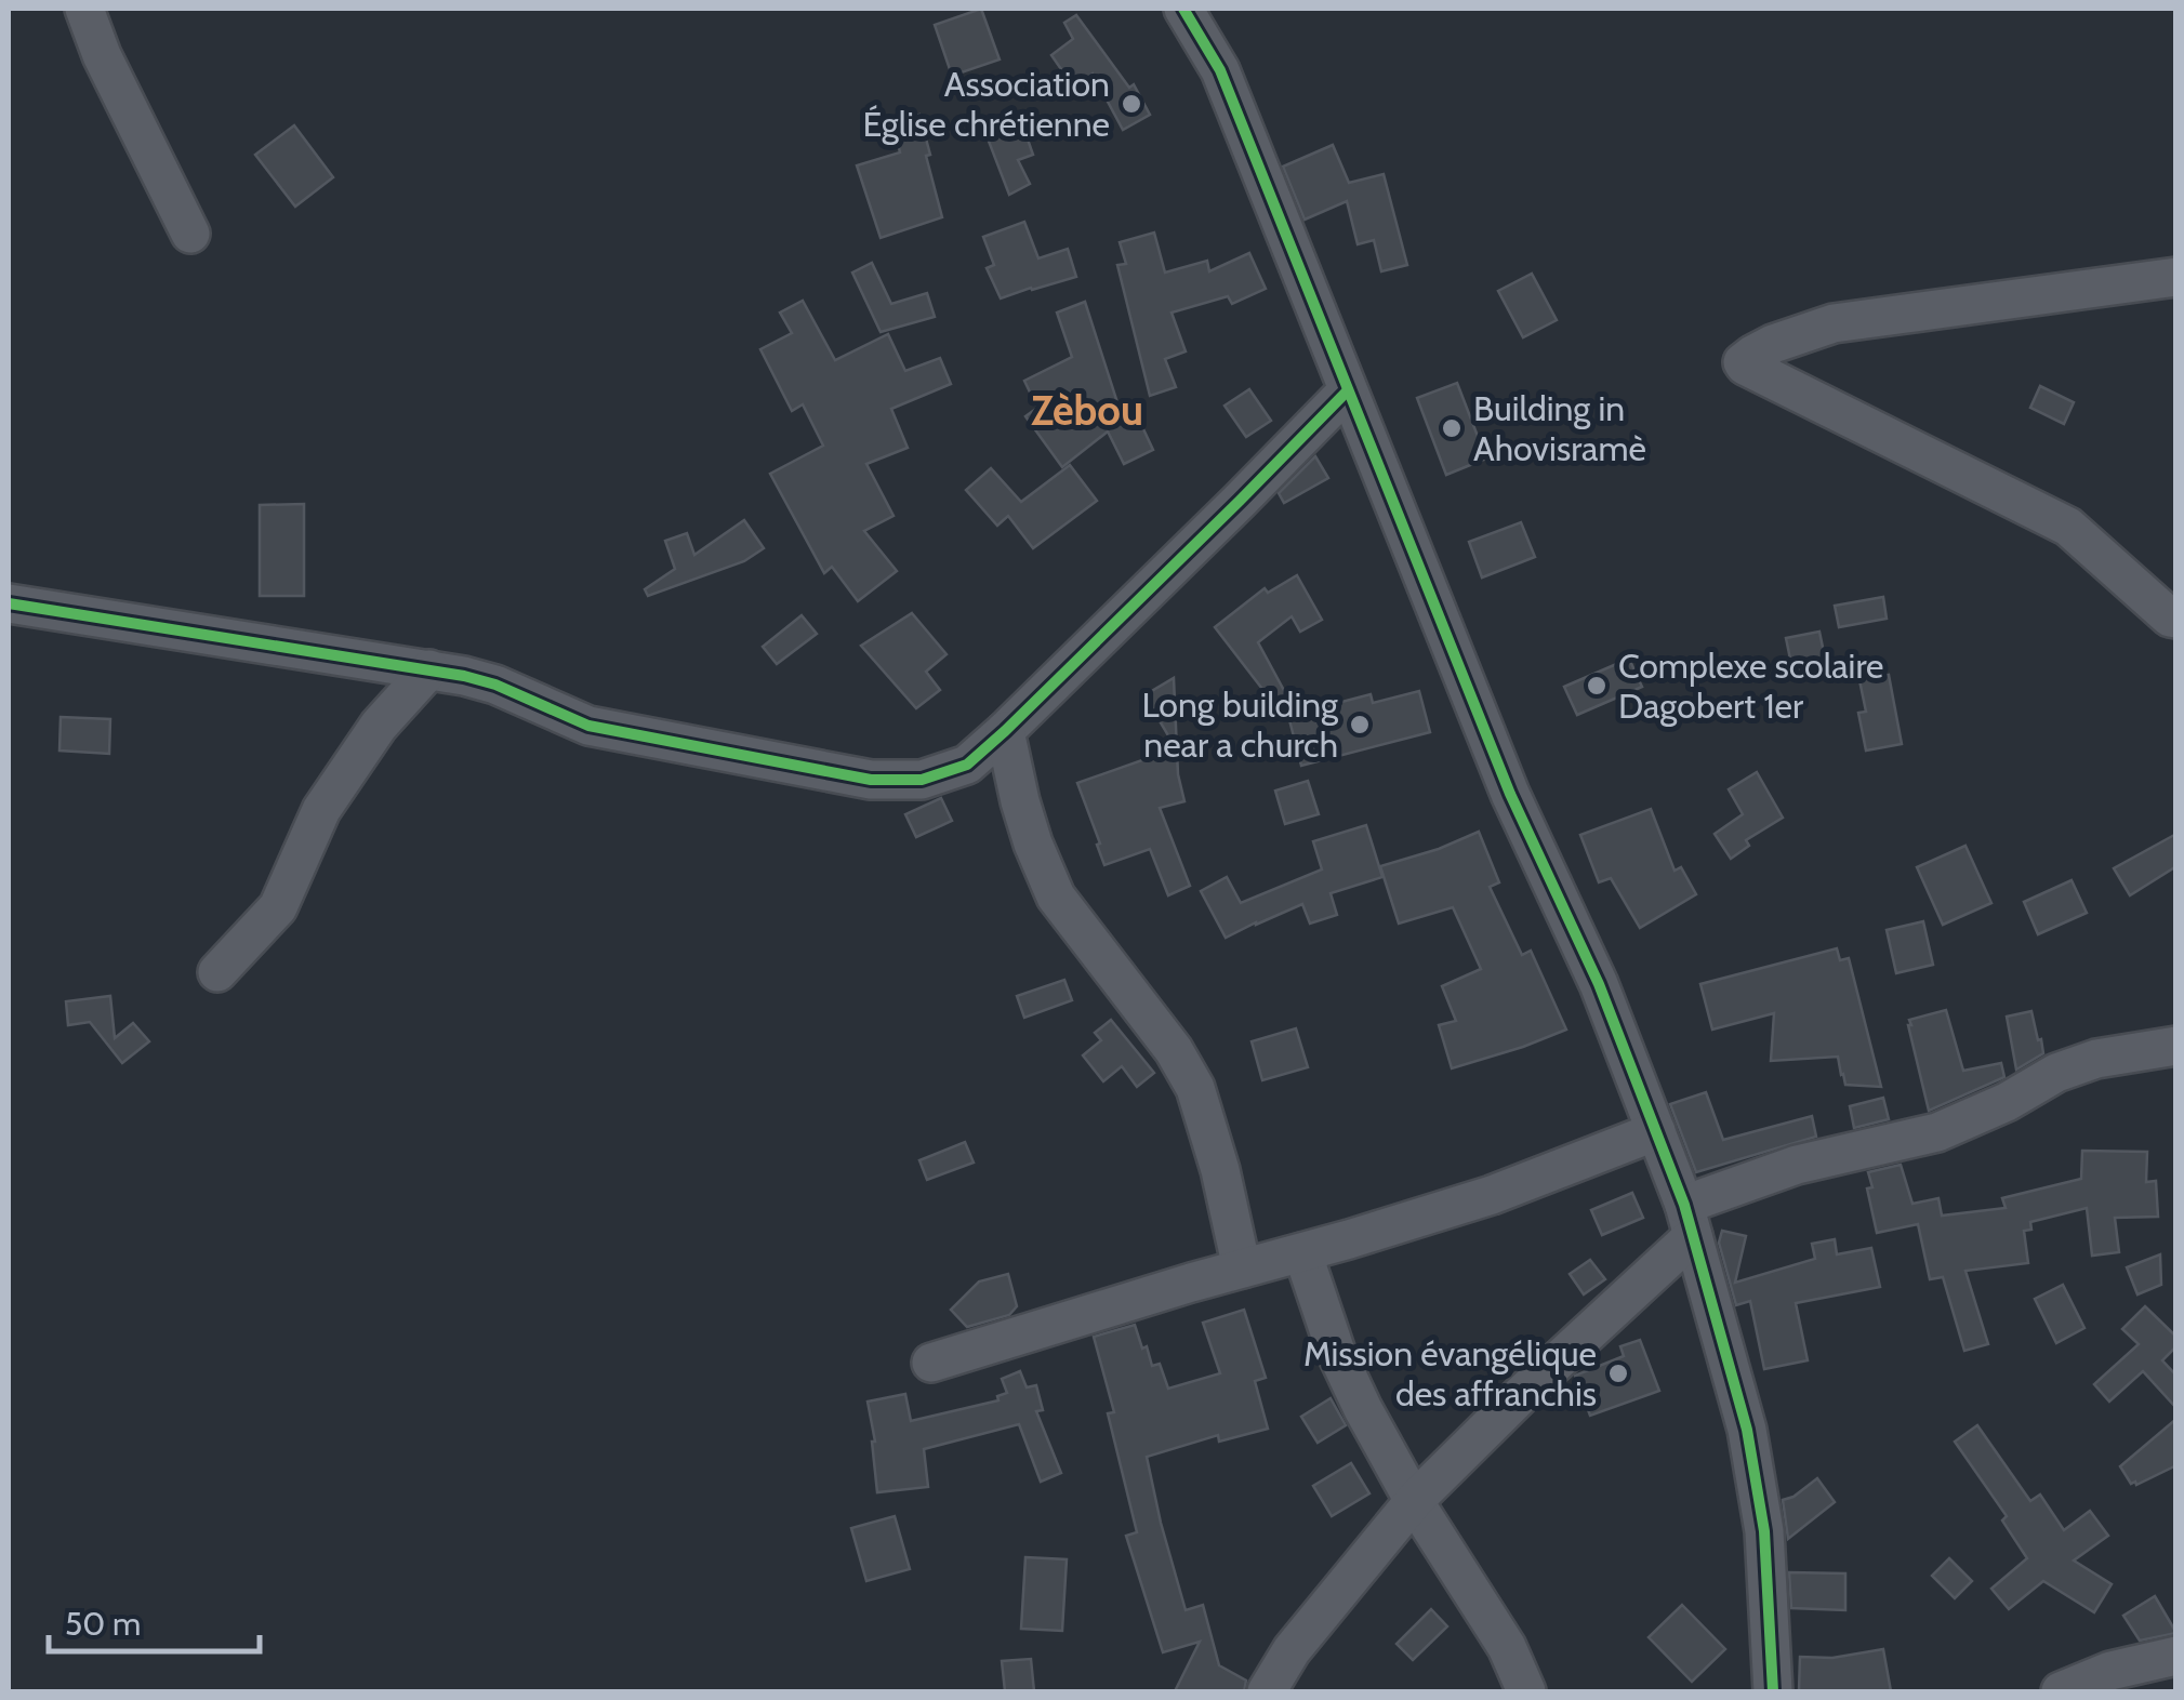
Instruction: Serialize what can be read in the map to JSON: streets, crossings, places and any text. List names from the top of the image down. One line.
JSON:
{"districts":["Zèbou"],"places":["Association Église chrétienne","Building in Ahovisramè","Complexe scolaire Dagobert 1er","Long building near a church","Mission évangélique des affranchis"],"scale_bar":"50 m"}
